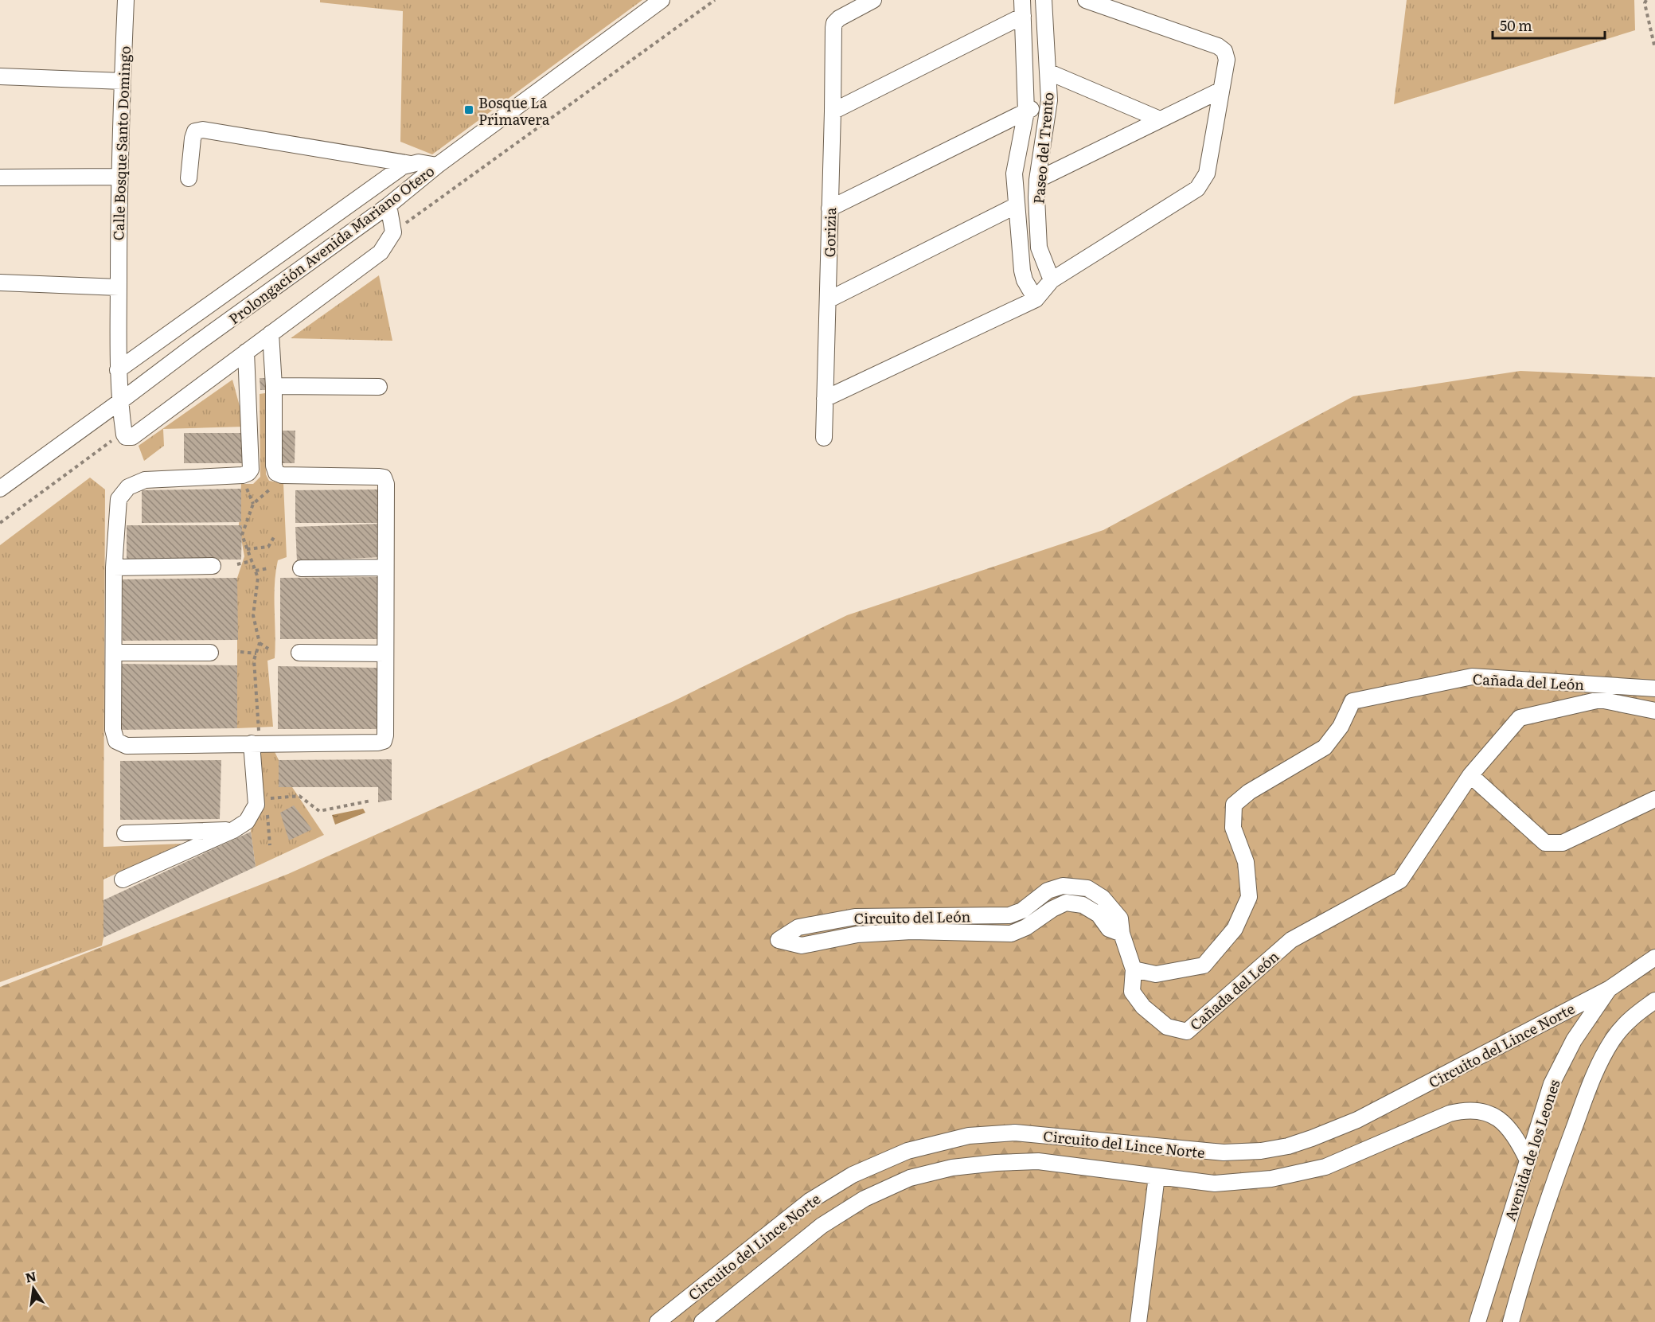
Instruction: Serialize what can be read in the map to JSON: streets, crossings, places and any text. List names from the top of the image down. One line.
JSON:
{"streets":{"street":["Calle Bosque Santo Domingo","Paseo del Trento","Gorizia","Prolongación Avenida Mariano Otero","Cañada del León","Circuito del León","Circuito del Lince Norte","Avenida de los Leones"]},"crossings":[["Calle Bosque Santo Domingo","Prolongación Avenida Mariano Otero"],["Cañada del León","Circuito del León"],["Circuito del Lince Norte","Avenida de los Leones"]],"places":{"transit":["Bosque La Primavera"]},"scale_bar":"50 m","north":"top"}
